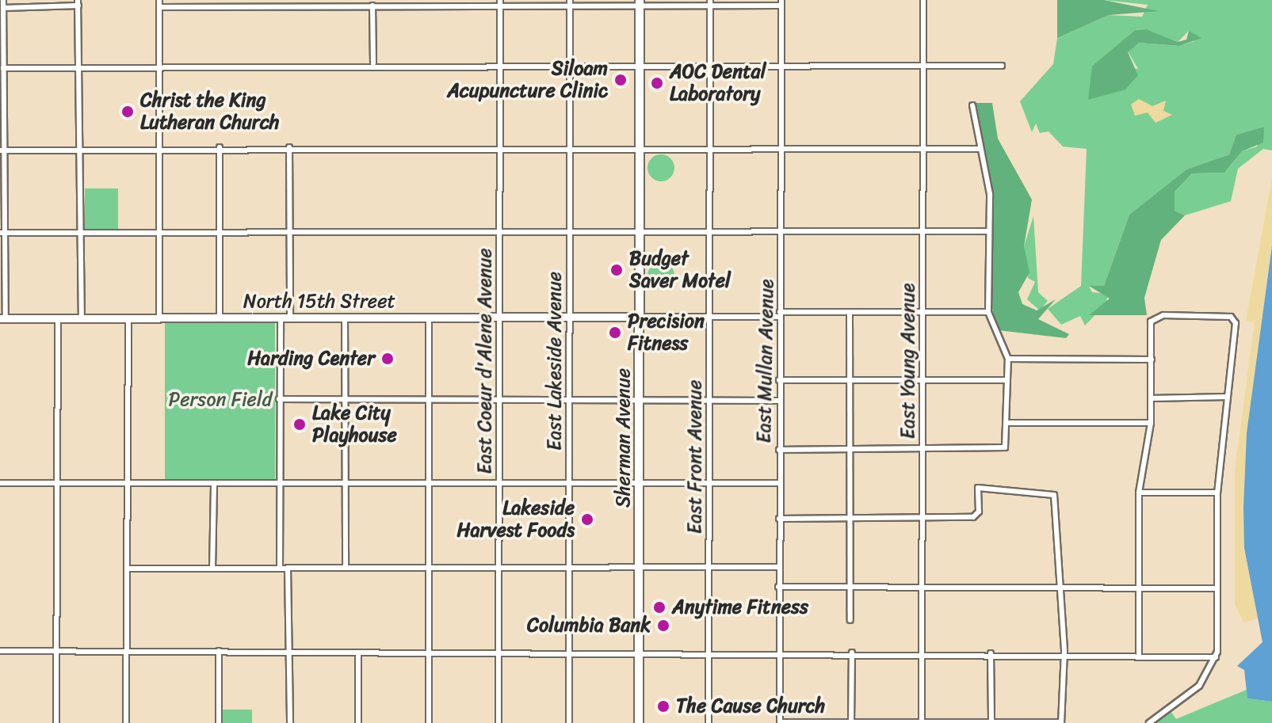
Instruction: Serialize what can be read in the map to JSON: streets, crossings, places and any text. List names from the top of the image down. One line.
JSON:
{"streets":{"main road":["North 15th Street","Sherman Avenue"],"street":["East Coeur d'Alene Avenue","East Lakeside Avenue","East Mullan Avenue","East Young Avenue","East Front Avenue"]},"crossings":[["North 15th Street","East Coeur d'Alene Avenue"],["North 15th Street","East Lakeside Avenue"],["North 15th Street","Sherman Avenue"]],"parks":["Person Field"],"places":["Siloam Acupuncture Clinic","AOC Dental Laboratory","Christ the King Lutheran Church","Budget Saver Motel","Precision Fitness","Harding Center","Lake City Playhouse","Lakeside Harvest Foods","Anytime Fitness","Columbia Bank","The Cause Church"]}
